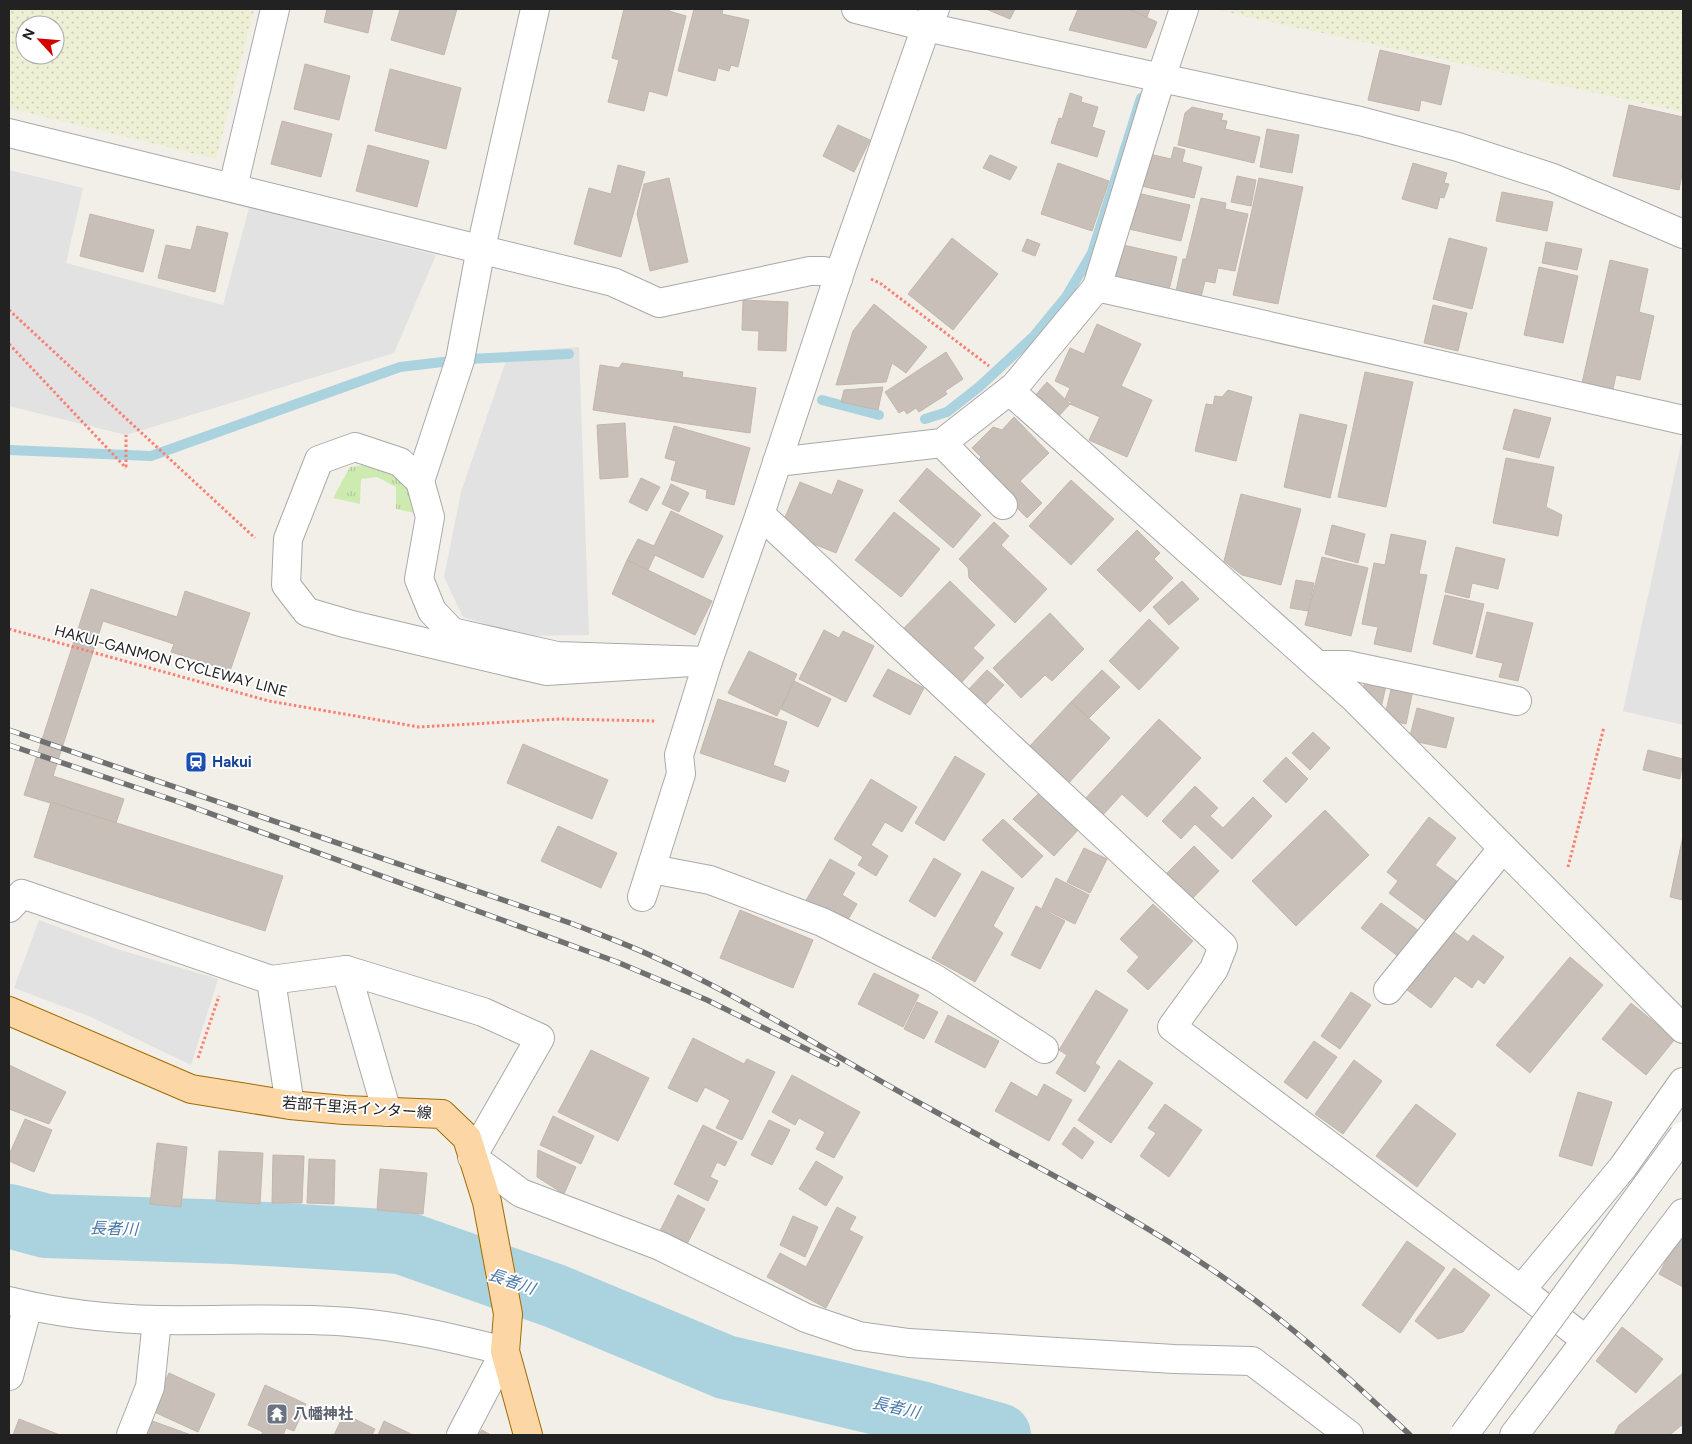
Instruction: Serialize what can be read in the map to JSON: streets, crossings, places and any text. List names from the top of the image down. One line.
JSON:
{"streets":{"main road":["若部千里浜インター線"],"path":["HAKUI-GANMON CYCLEWAY LINE"]},"water":["長者川"],"places":{"station":["Hakui"],"temple":["八幡神社"]},"north":"top left"}
